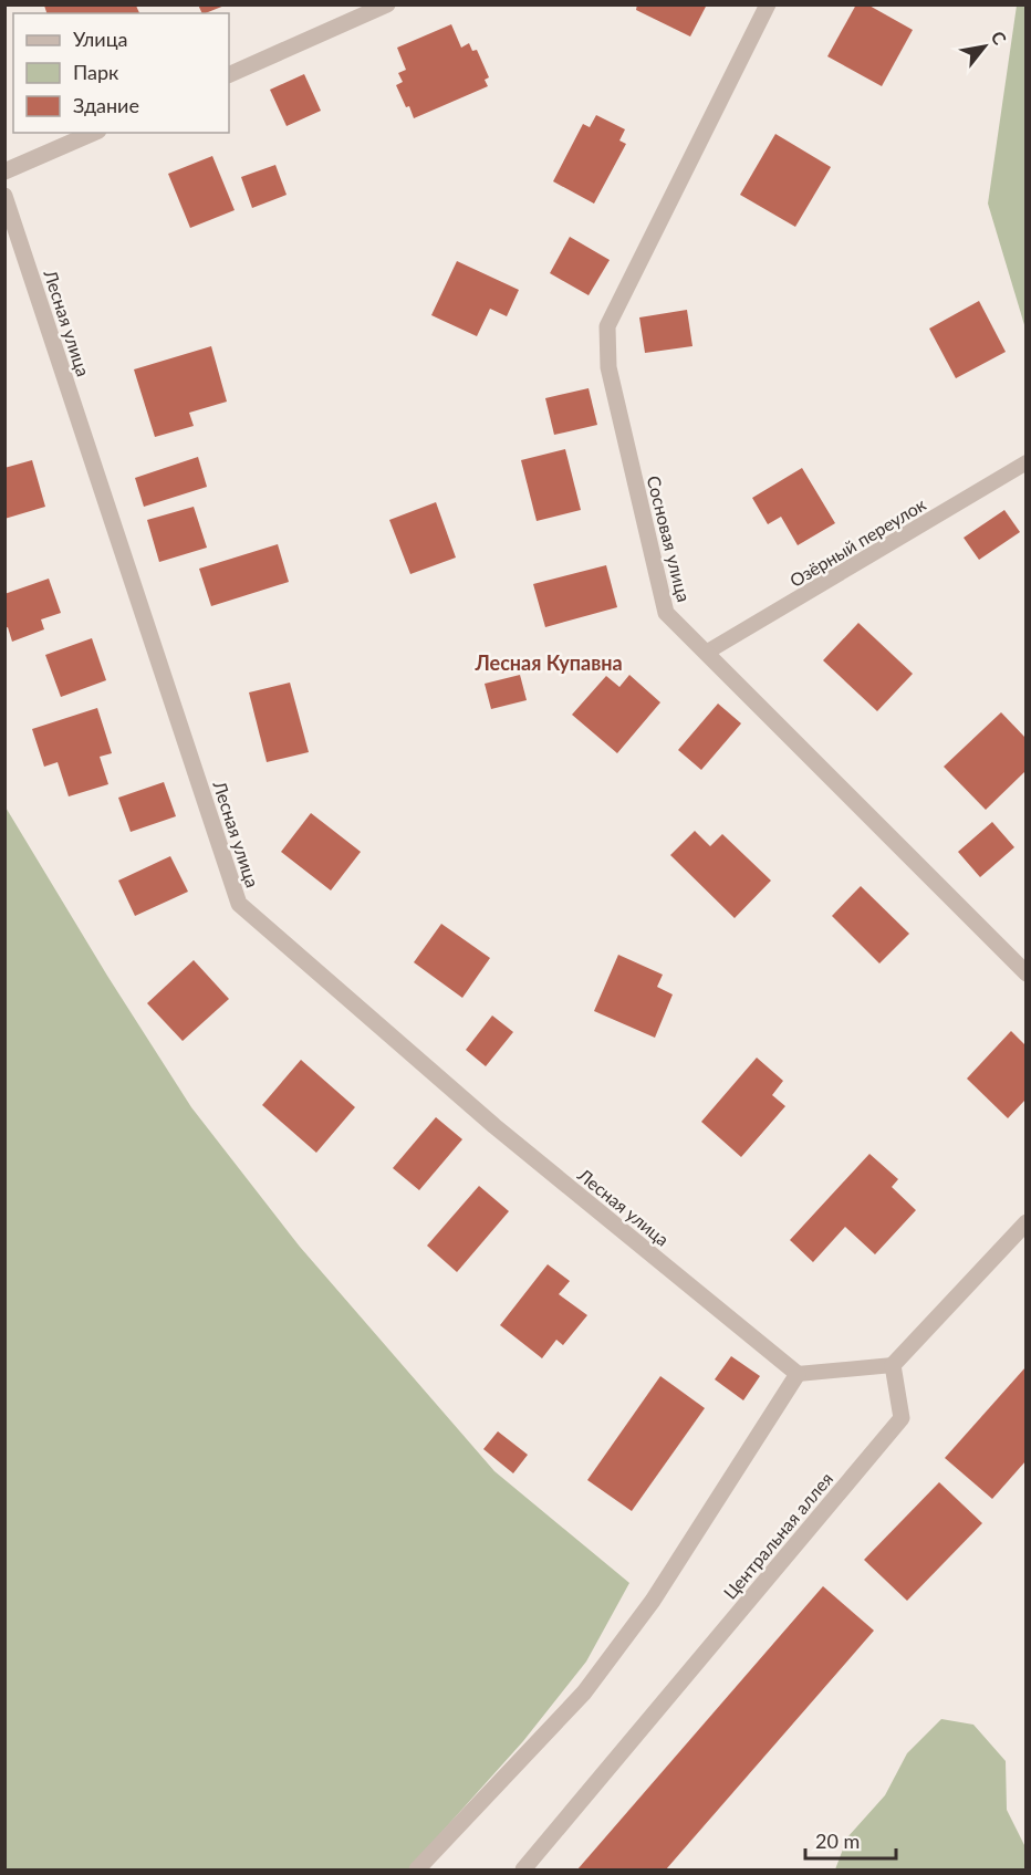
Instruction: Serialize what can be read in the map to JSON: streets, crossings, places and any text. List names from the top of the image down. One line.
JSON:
{"streets":{"street":["Лесная улица","Сосновая улица","Центральная аллея"],"lane":["Озёрный переулок"]},"crossings":[["Сосновая улица","Озёрный переулок"]],"districts":["Лесная Купавна"],"legend":["Улица","Парк","Здание"],"scale_bar":"20 m","north":"top right"}
